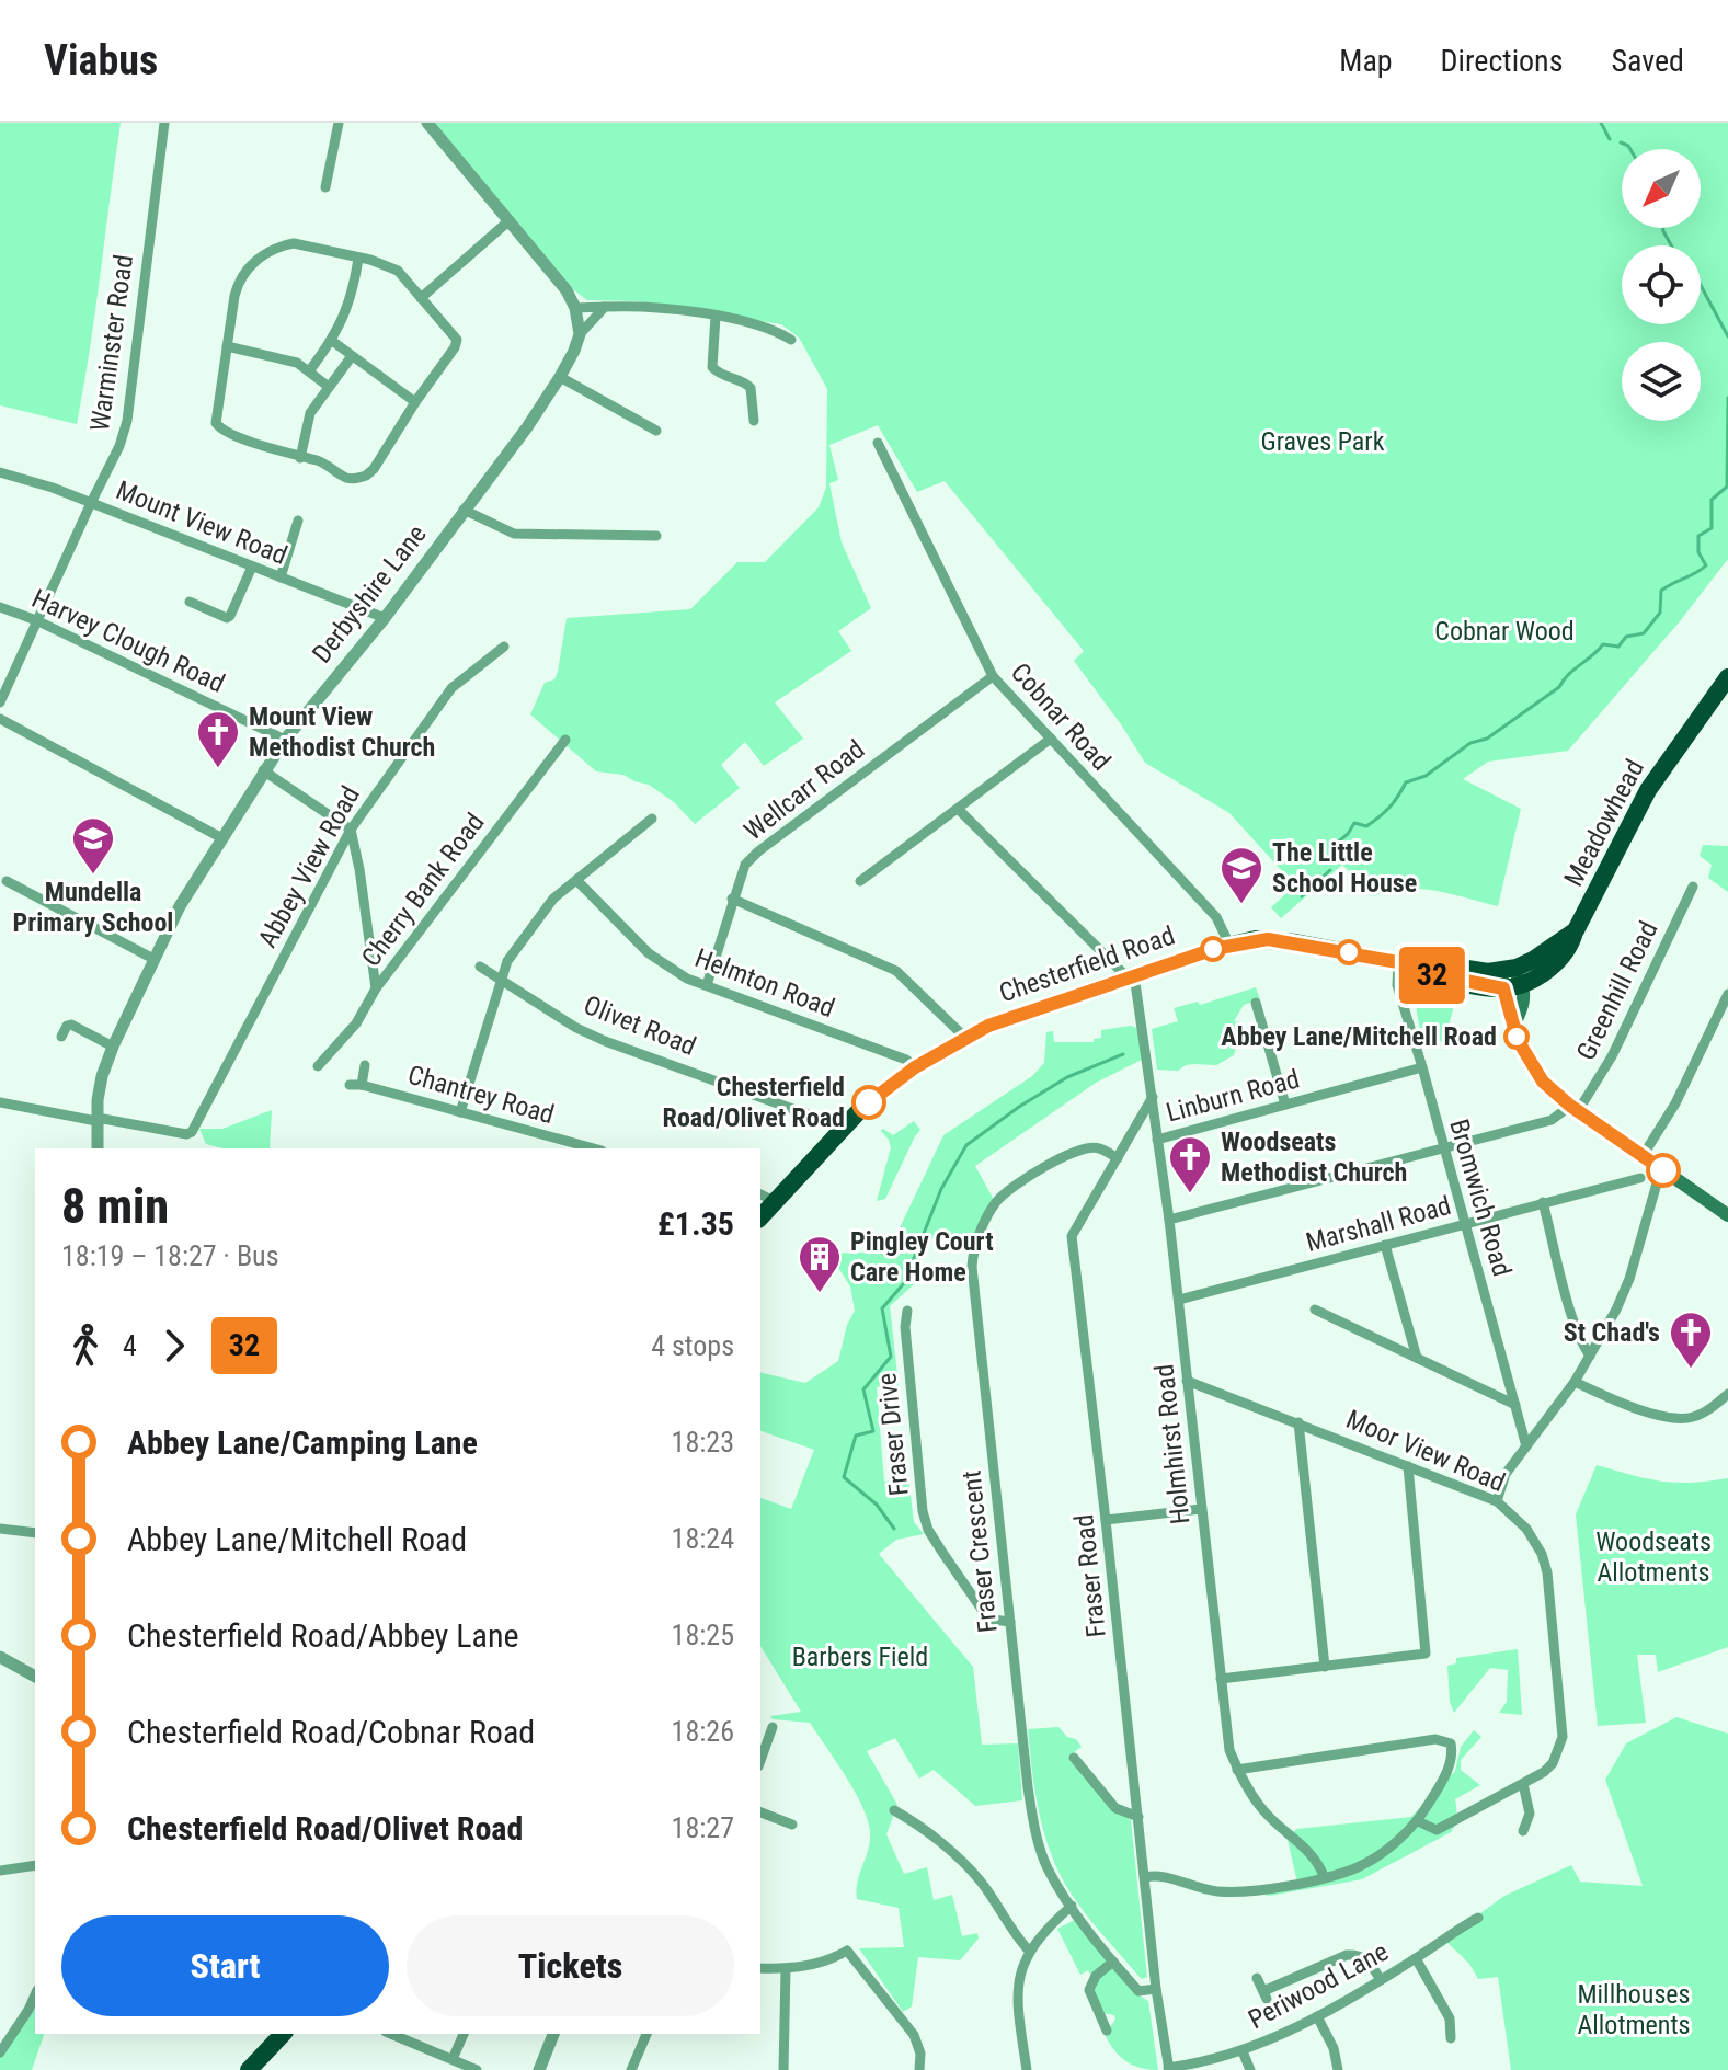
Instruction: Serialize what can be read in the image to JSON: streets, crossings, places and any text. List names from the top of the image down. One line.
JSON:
{"streets":{"highway":["Meadowhead","Chesterfield Road"],"street":["Warminster Road","Mount View Road","Derbyshire Lane","Harvey Clough Road","Cobnar Road","Wellcarr Road","Abbey View Road","Cherry Bank Road","Helmton Road","Greenhill Road","Olivet Road","Chantrey Road","Linburn Road","Bromwich Road","Marshall Road","Fraser Drive","Holmhirst Road","Moor View Road","Fraser Crescent","Fraser Road","Periwood Lane"]},"crossings":[["Warminster Road","Mount View Road"],["Warminster Road","Harvey Clough Road"],["Mount View Road","Derbyshire Lane"],["Derbyshire Lane","Harvey Clough Road"],["Derbyshire Lane","Abbey View Road"],["Cobnar Road","Wellcarr Road"],["Cobnar Road","Chesterfield Road"],["Wellcarr Road","Helmton Road"],["Meadowhead","Chesterfield Road"],["Chesterfield Road","Helmton Road"],["Chesterfield Road","Olivet Road"],["Chesterfield Road","Bromwich Road"],["Chesterfield Road","Holmhirst Road"],["Linburn Road","Bromwich Road"],["Linburn Road","Holmhirst Road"],["Bromwich Road","Marshall Road"],["Marshall Road","Holmhirst Road"],["Fraser Drive","Fraser Crescent"],["Holmhirst Road","Moor View Road"],["Holmhirst Road","Fraser Road"],["Fraser Crescent","Fraser Road"],["Fraser Road","Periwood Lane"]],"parks":["Graves Park","Cobnar Wood","Woodseats Allotments","Barbers Field","Millhouses Allotments"],"places":{"church":["Mount View Methodist Church","Woodseats Methodist Church","St Chad's"],"school or university":["Mundella Primary School","The Little School House"],"other":["Abbey Lane/Mitchell Road","Chesterfield Road/Olivet Road"],"building":["Pingley Court Care Home"]},"lines":["bus line 32"],"north":"bottom left","page":{"header":"Viabus","nav":["Map","Directions","Saved"],"on_map":"32","heading":["8 min","18:19 – 18:27 · Bus","£1.35"],"legs":["4","32","4 stops"],"list":[{"name":"Abbey Lane/Camping Lane","value":"18:23"},{"name":"Abbey Lane/Mitchell Road","value":"18:24"},{"name":"Chesterfield Road/Abbey Lane","value":"18:25"},{"name":"Chesterfield Road/Cobnar Road","value":"18:26"},{"name":"Chesterfield Road/Olivet Road","value":"18:27"}],"buttons":["Start","Tickets"]}}
